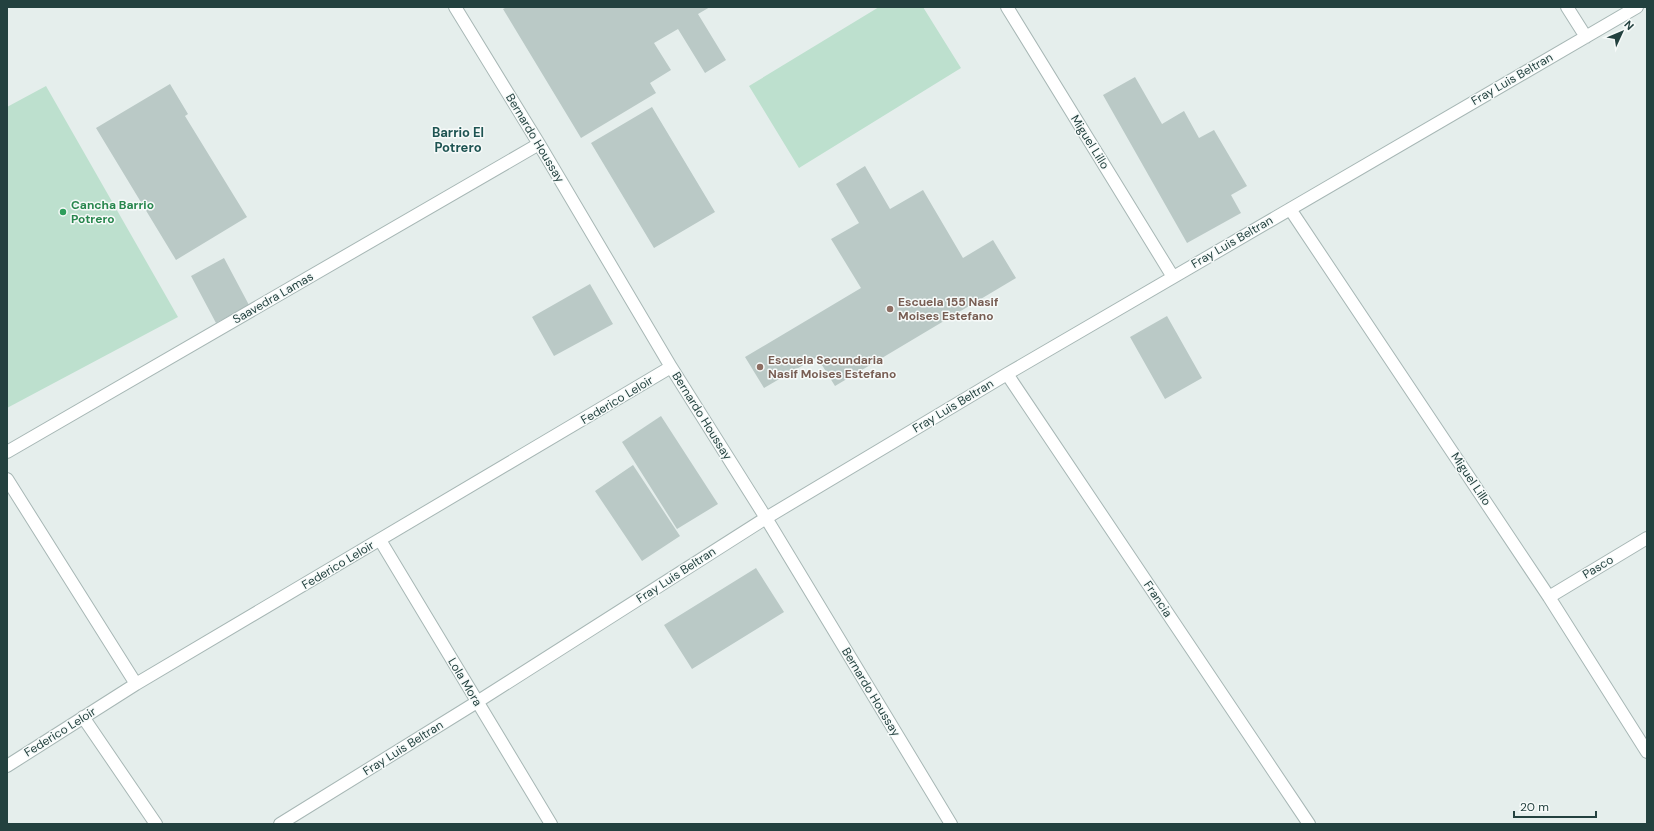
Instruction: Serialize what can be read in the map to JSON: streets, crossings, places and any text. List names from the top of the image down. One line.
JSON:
{"streets":{"street":["Fray Luis Beltran","Bernardo Houssay","Miguel Lillo","Saavedra Lamas","Federico Leloir","Pasco","Francia","Lola Mora"]},"crossings":[["Fray Luis Beltran","Bernardo Houssay"],["Fray Luis Beltran","Miguel Lillo"],["Fray Luis Beltran","Francia"],["Fray Luis Beltran","Lola Mora"],["Bernardo Houssay","Saavedra Lamas"],["Bernardo Houssay","Federico Leloir"],["Miguel Lillo","Pasco"],["Federico Leloir","Lola Mora"]],"districts":["Barrio El Potrero"],"places":["Cancha Barrio Potrero","Escuela 155 Nasif Moises Estefano","Escuela Secundaria Nasif Moises Estefano"],"scale_bar":"20 m","north":"top right"}
